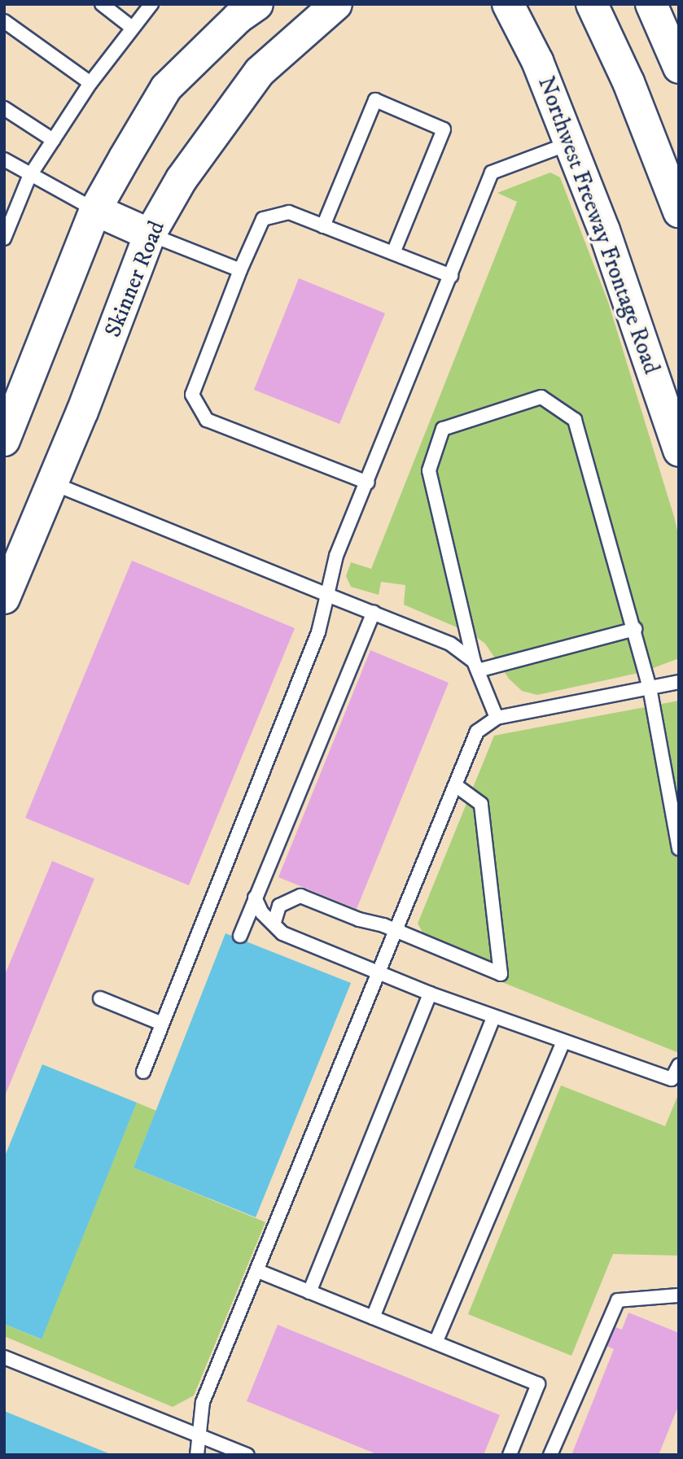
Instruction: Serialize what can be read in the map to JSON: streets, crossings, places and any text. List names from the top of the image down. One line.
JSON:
{"streets":{"main road":["Northwest Freeway Frontage Road","Skinner Road"]}}
